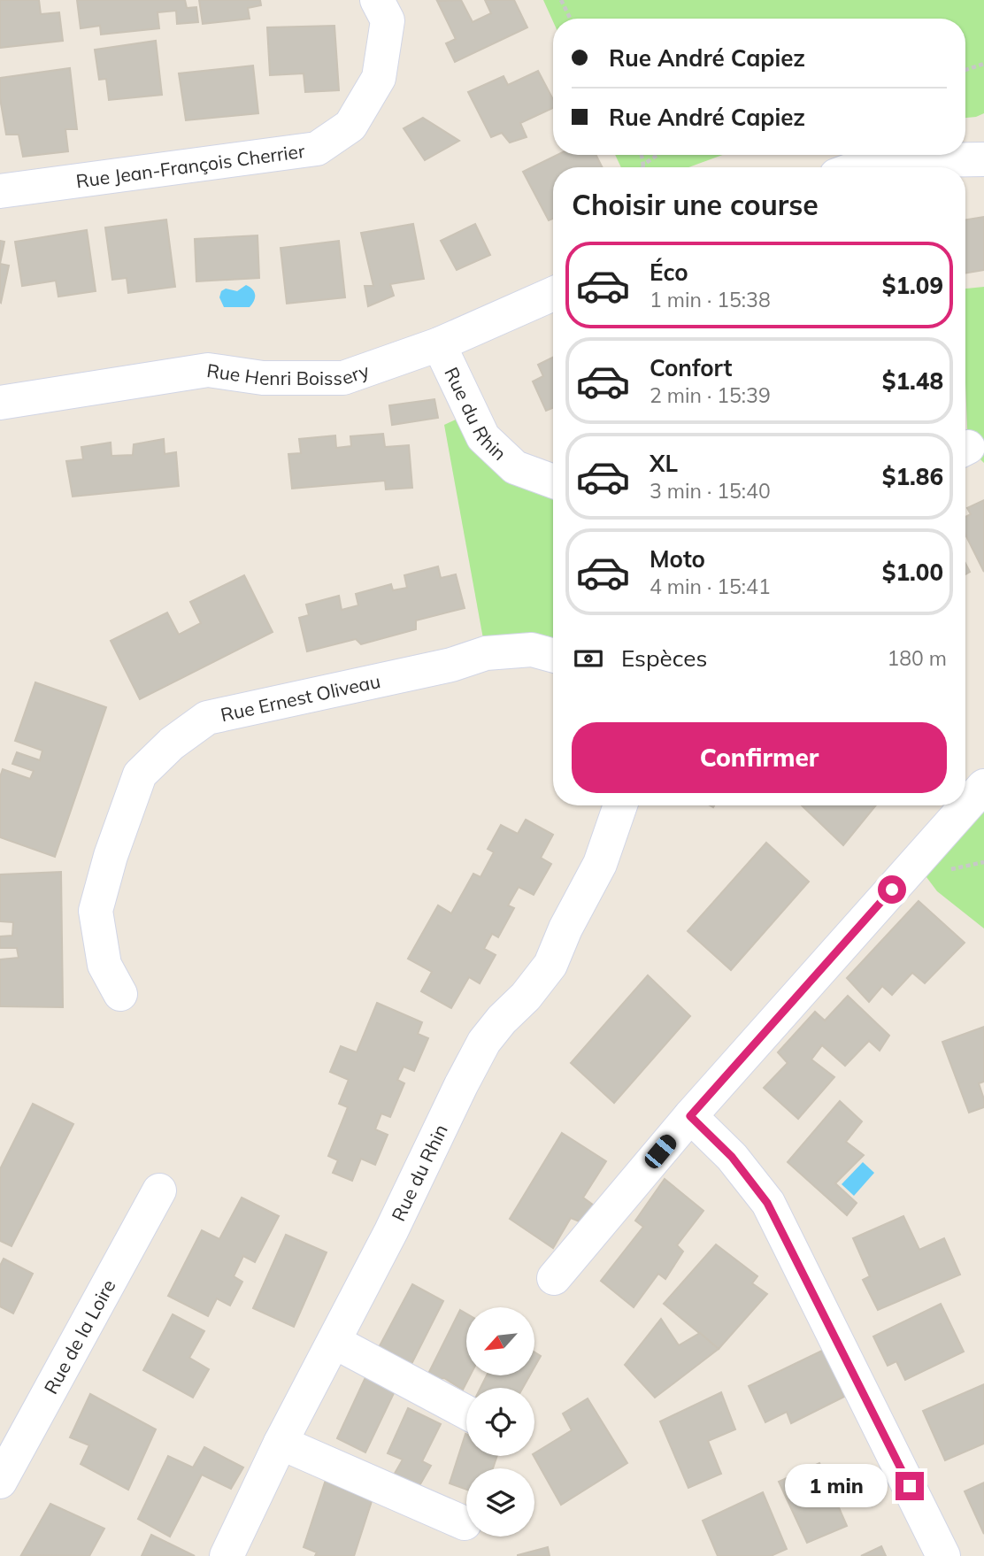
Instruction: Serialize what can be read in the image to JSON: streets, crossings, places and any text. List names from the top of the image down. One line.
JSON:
{"streets":{"street":["Rue Jean-François Cherrier","Rue Henri Boissery","Rue du Rhin","Rue Ernest Oliveau","Rue de la Loire"]},"crossings":[["Rue Henri Boissery","Rue du Rhin"]],"north":"bottom left","page":{"banner":["Rue André Capiez","Rue André Capiez"],"heading":"Choisir une course","list":[{"name":"Éco","note":"1 min · 15:38","value":"$1.09"},{"name":"Confort","note":"2 min · 15:39","value":"$1.48"},{"name":"XL","note":"3 min · 15:40","value":"$1.86"},{"name":"Moto","note":"4 min · 15:41","value":"$1.00"}],"pay":["Espèces","180 m"],"buttons":"Confirmer","bubble":"1 min"}}
